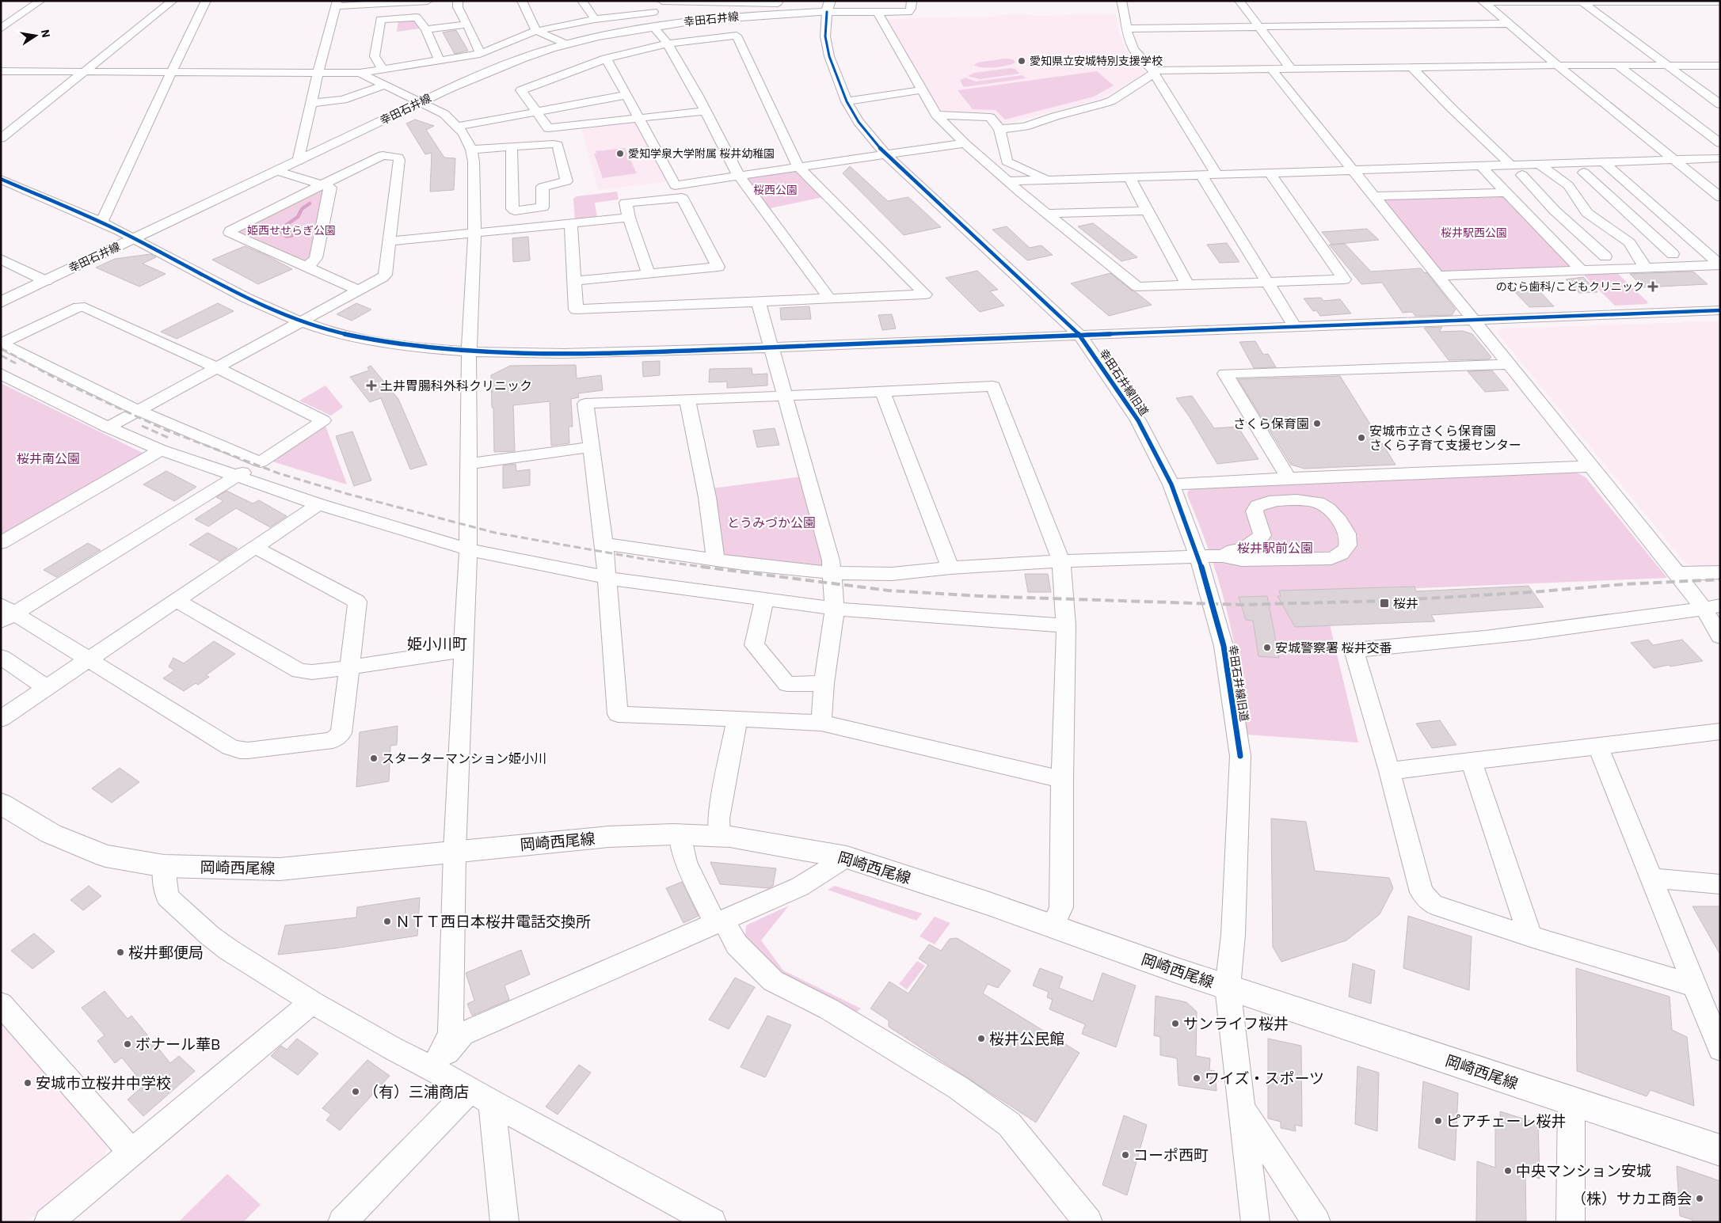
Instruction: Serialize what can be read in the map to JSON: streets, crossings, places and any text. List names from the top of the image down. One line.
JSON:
{"streets":{"main road":["幸田石井線","岡崎西尾線"],"street":["幸田石井線旧道"]},"crossings":[["幸田石井線","幸田石井線旧道"],["幸田石井線旧道","岡崎西尾線"]],"districts":["姫小川町"],"parks":["桜西公園","姫西せせらぎ公園","桜井駅西公園","桜井南公園","とうみづか公園","桜井駅前公園"],"places":{"other":["愛知県立安城特別支援学校","愛知学泉大学附属 桜井幼稚園","さくら保育園","安城市立さくら保育園 さくら子育て支援センター","安城警察署 桜井交番","スターターマンション姫小川","ＮＴＴ西日本桜井電話交換所","桜井郵便局","サンライフ桜井","桜井公民館","ボナール華B","ワイズ・スポーツ","安城市立桜井中学校","（有）三浦商店","ピアチェーレ桜井","コーポ西町","中央マンション安城","（株）サカエ商会"],"health":["のむら歯科/こどもクリニック","土井胃腸科外科クリニック"],"transit":["桜井"]},"north":"right"}
